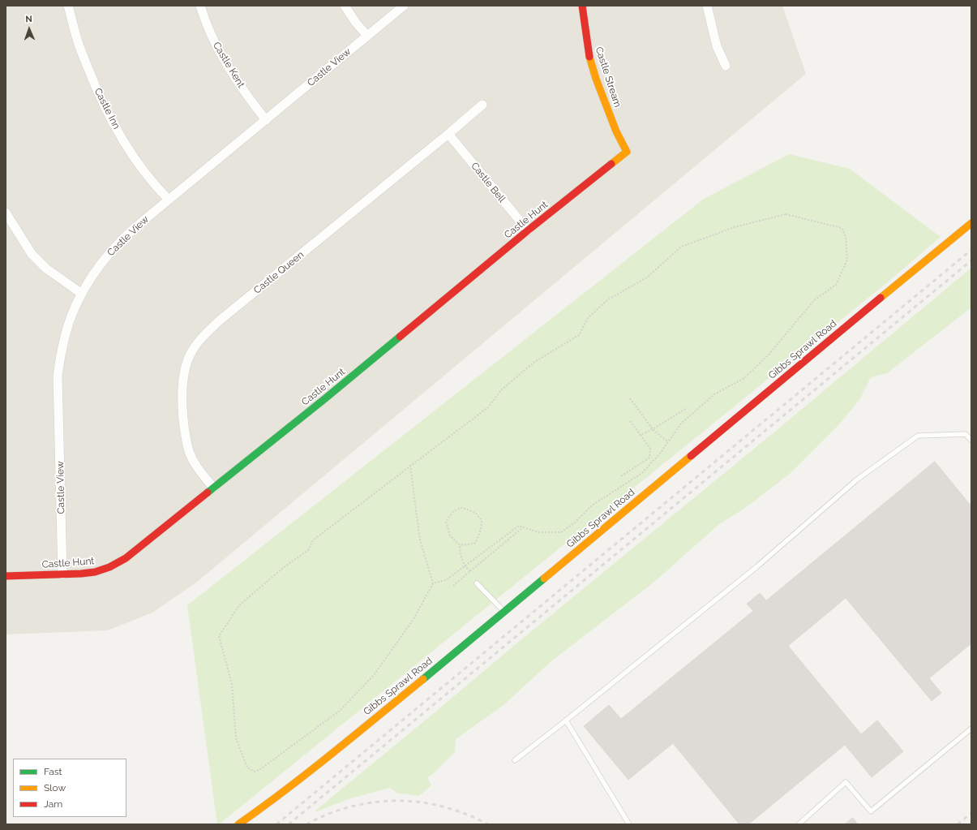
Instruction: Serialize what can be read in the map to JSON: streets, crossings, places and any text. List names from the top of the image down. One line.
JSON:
{"streets":{"main road":["Castle Stream","Castle Hunt","Gibbs Sprawl Road"],"street":["Castle Kent","Castle View","Castle Inn","Castle Bell","Castle Queen"]},"crossings":[["Castle Kent","Castle View"],["Castle View","Castle Inn"],["Castle View","Castle Hunt"],["Castle Stream","Castle Hunt"],["Castle Bell","Castle Hunt"],["Castle Bell","Castle Queen"],["Castle Hunt","Castle Queen"]],"legend":["Fast","Slow","Jam"],"north":"top"}
